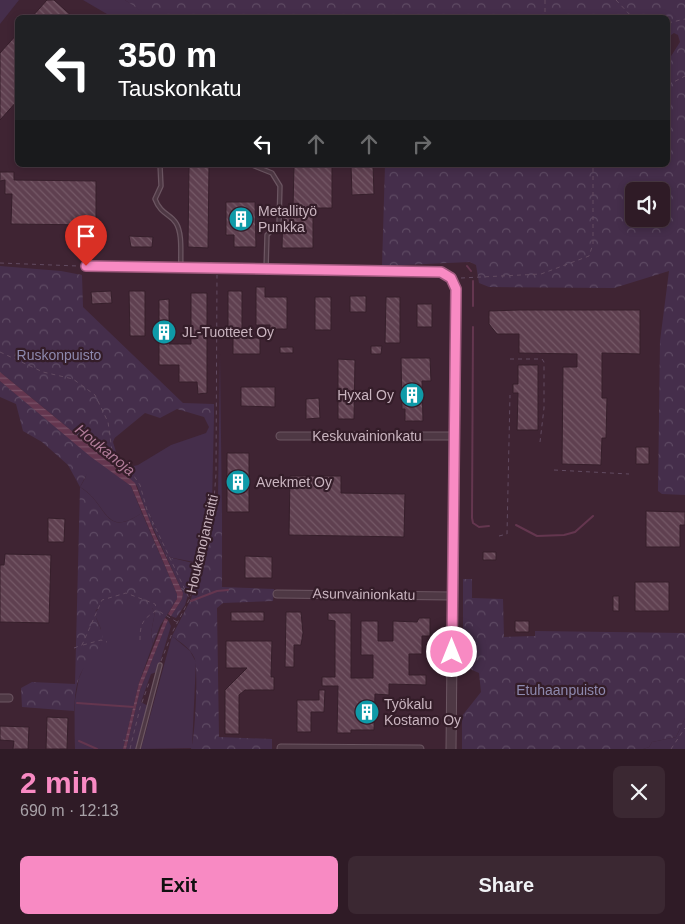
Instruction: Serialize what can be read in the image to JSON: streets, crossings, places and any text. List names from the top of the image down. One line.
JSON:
{"streets":{"street":["Keskuvainionkatu","Asunvainionkatu"],"path":["Houkanojanraitti"]},"water":["Houkanoja"],"parks":["Ruskonpuisto","Etuhaanpuisto"],"places":{"building":["Metallityö Punkka","JL-Tuotteet Oy","Hyxal Oy","Avekmet Oy","Työkalu Kostamo Oy"]},"page":{"turn":["350 m","Tauskonkatu"],"heading":["2 min","690 m · 12:13"],"buttons":["Exit","Share"]}}
